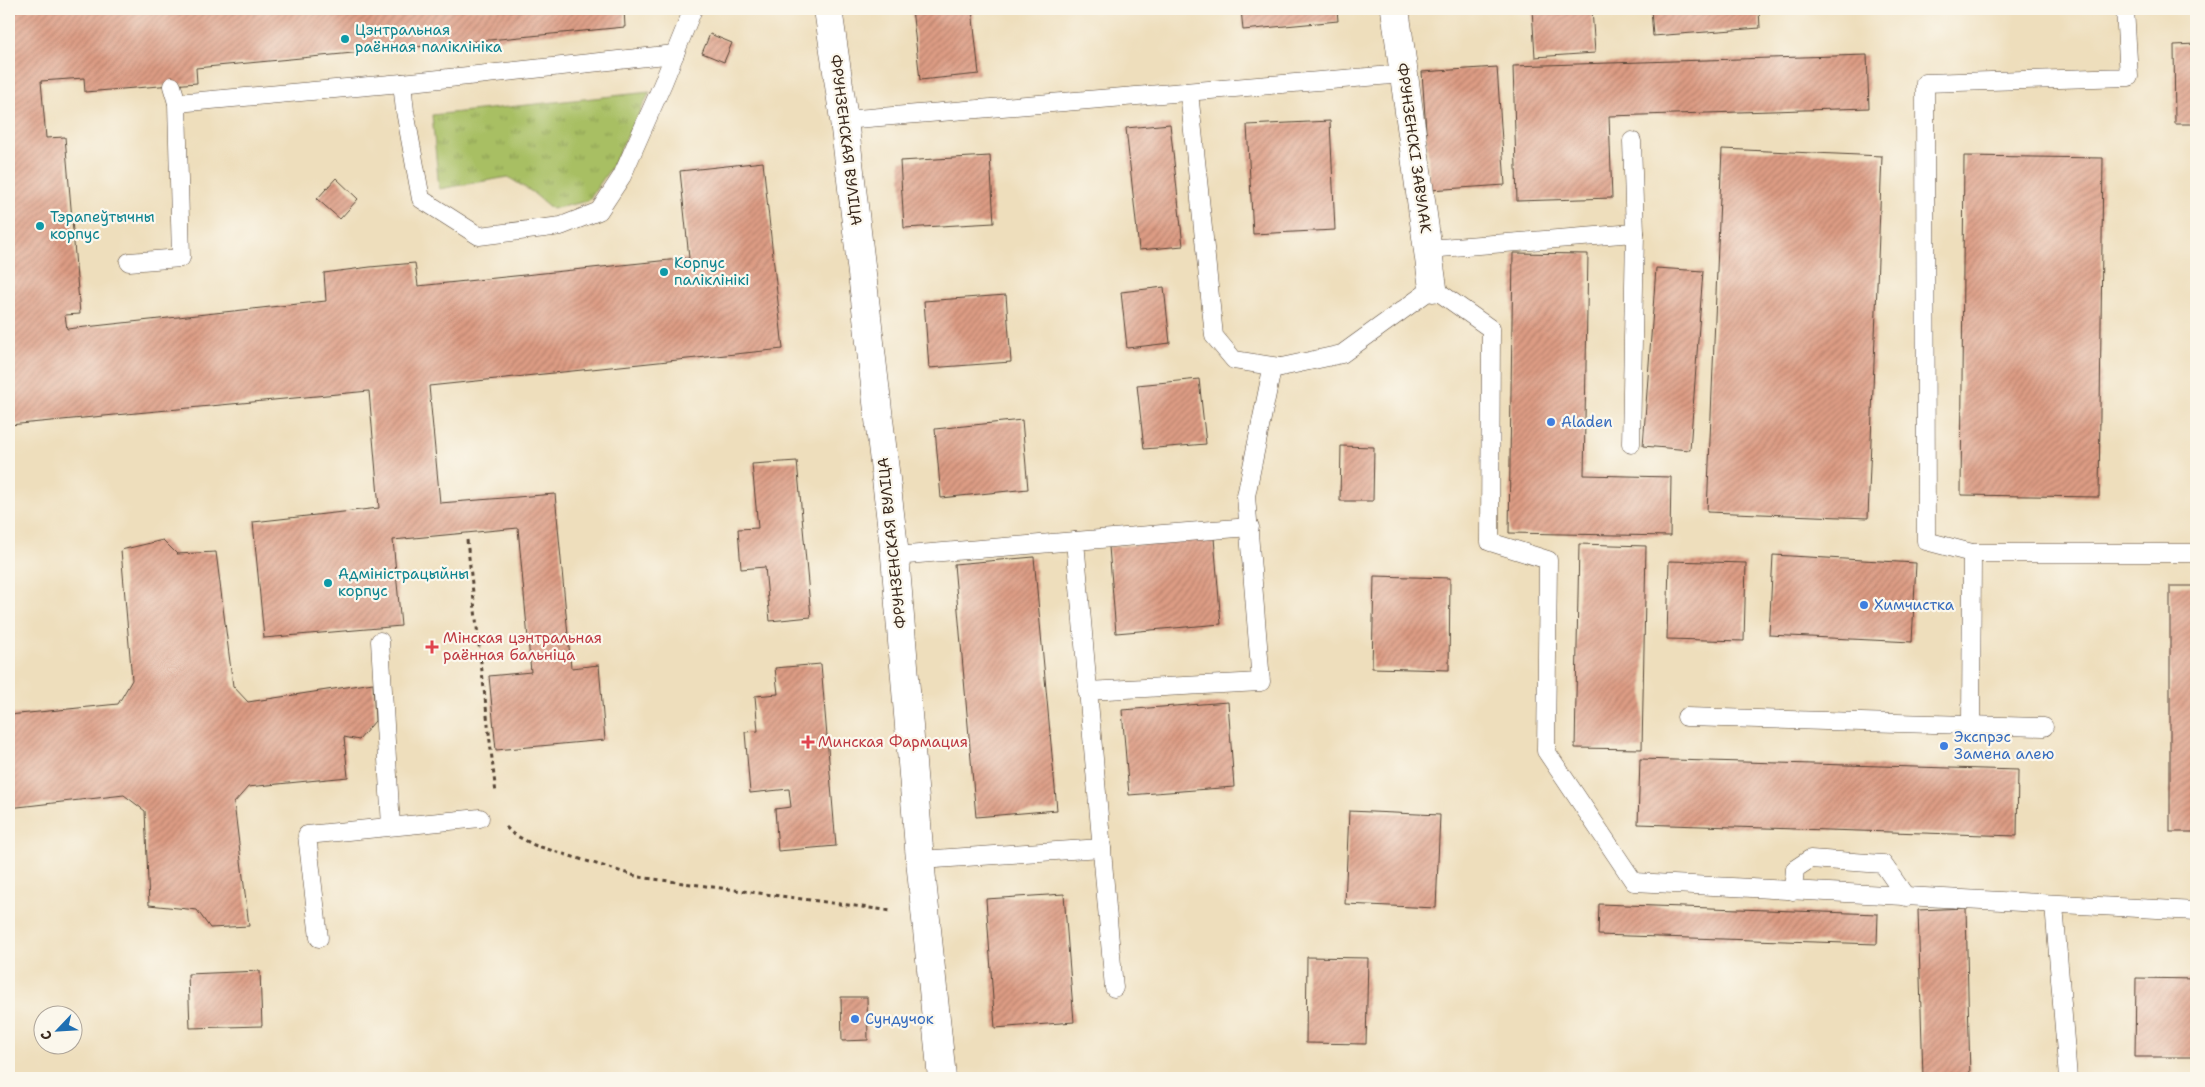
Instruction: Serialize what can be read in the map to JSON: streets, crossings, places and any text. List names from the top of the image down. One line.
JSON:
{"streets":{"street":["ФРУНЗЕНСКАЯ ВУЛІЦА","ФРУНЗЕНСКІ ЗАВУЛАК"]},"places":{"other":["Цэнтральная раённая паліклініка","Тэрапеўтычны корпус","Корпус паліклінікі","Aladen","Адміністрацыйны корпус","Химчистка","Экспрэс Замена алею","Сундучок"],"health":["Мінская цэнтральная раённая бальніца","Минская Фармация"]},"north":"bottom left"}
